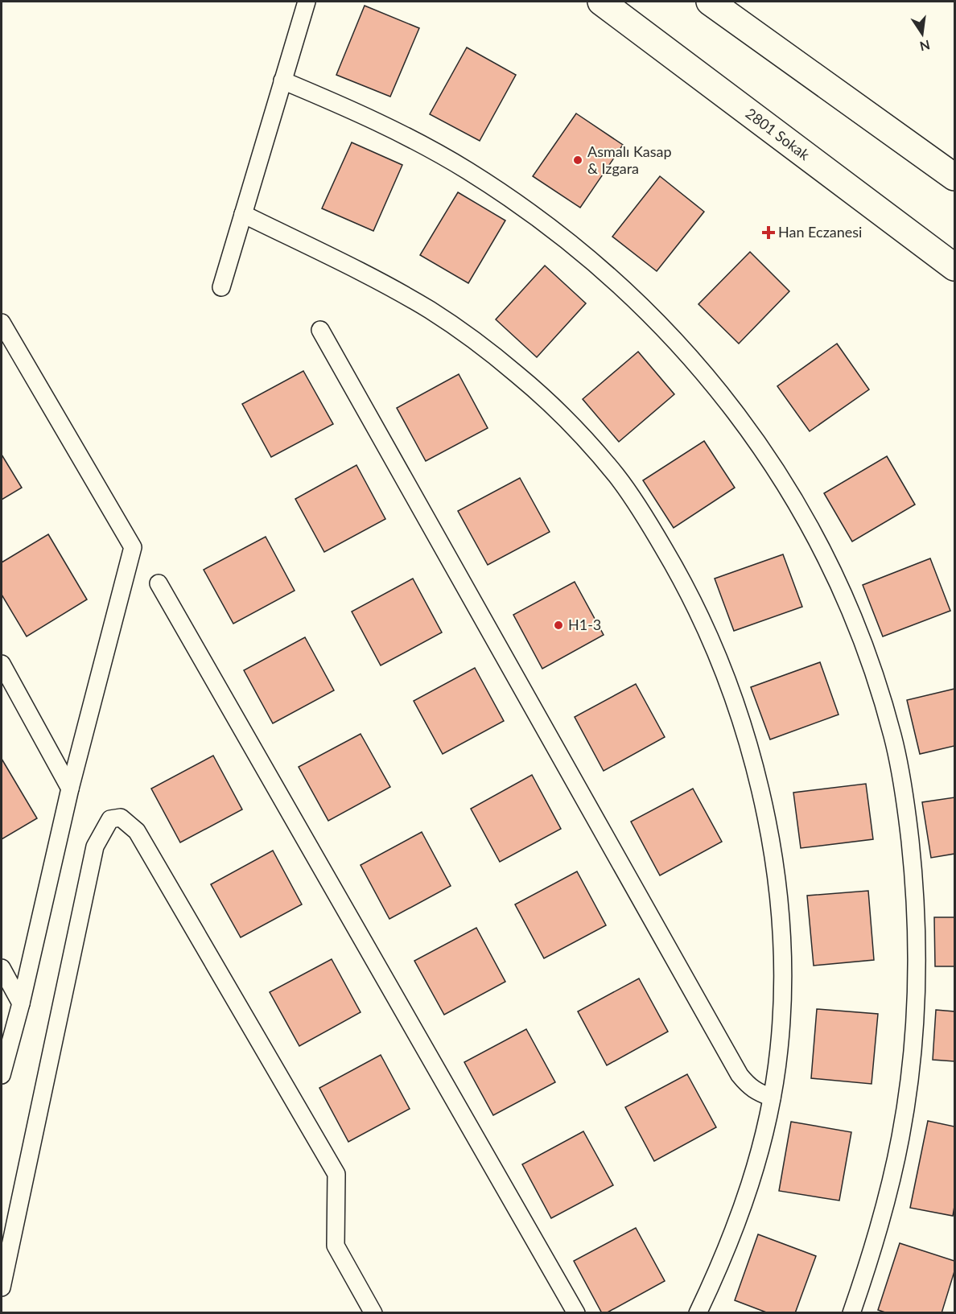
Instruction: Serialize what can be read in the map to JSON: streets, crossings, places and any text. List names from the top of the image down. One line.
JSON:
{"streets":{"main road":["2801 Sokak"]},"places":{"other":["Asmalı Kasap & Izgara","H1-3"],"health":["Han Eczanesi"]},"north":"bottom"}
